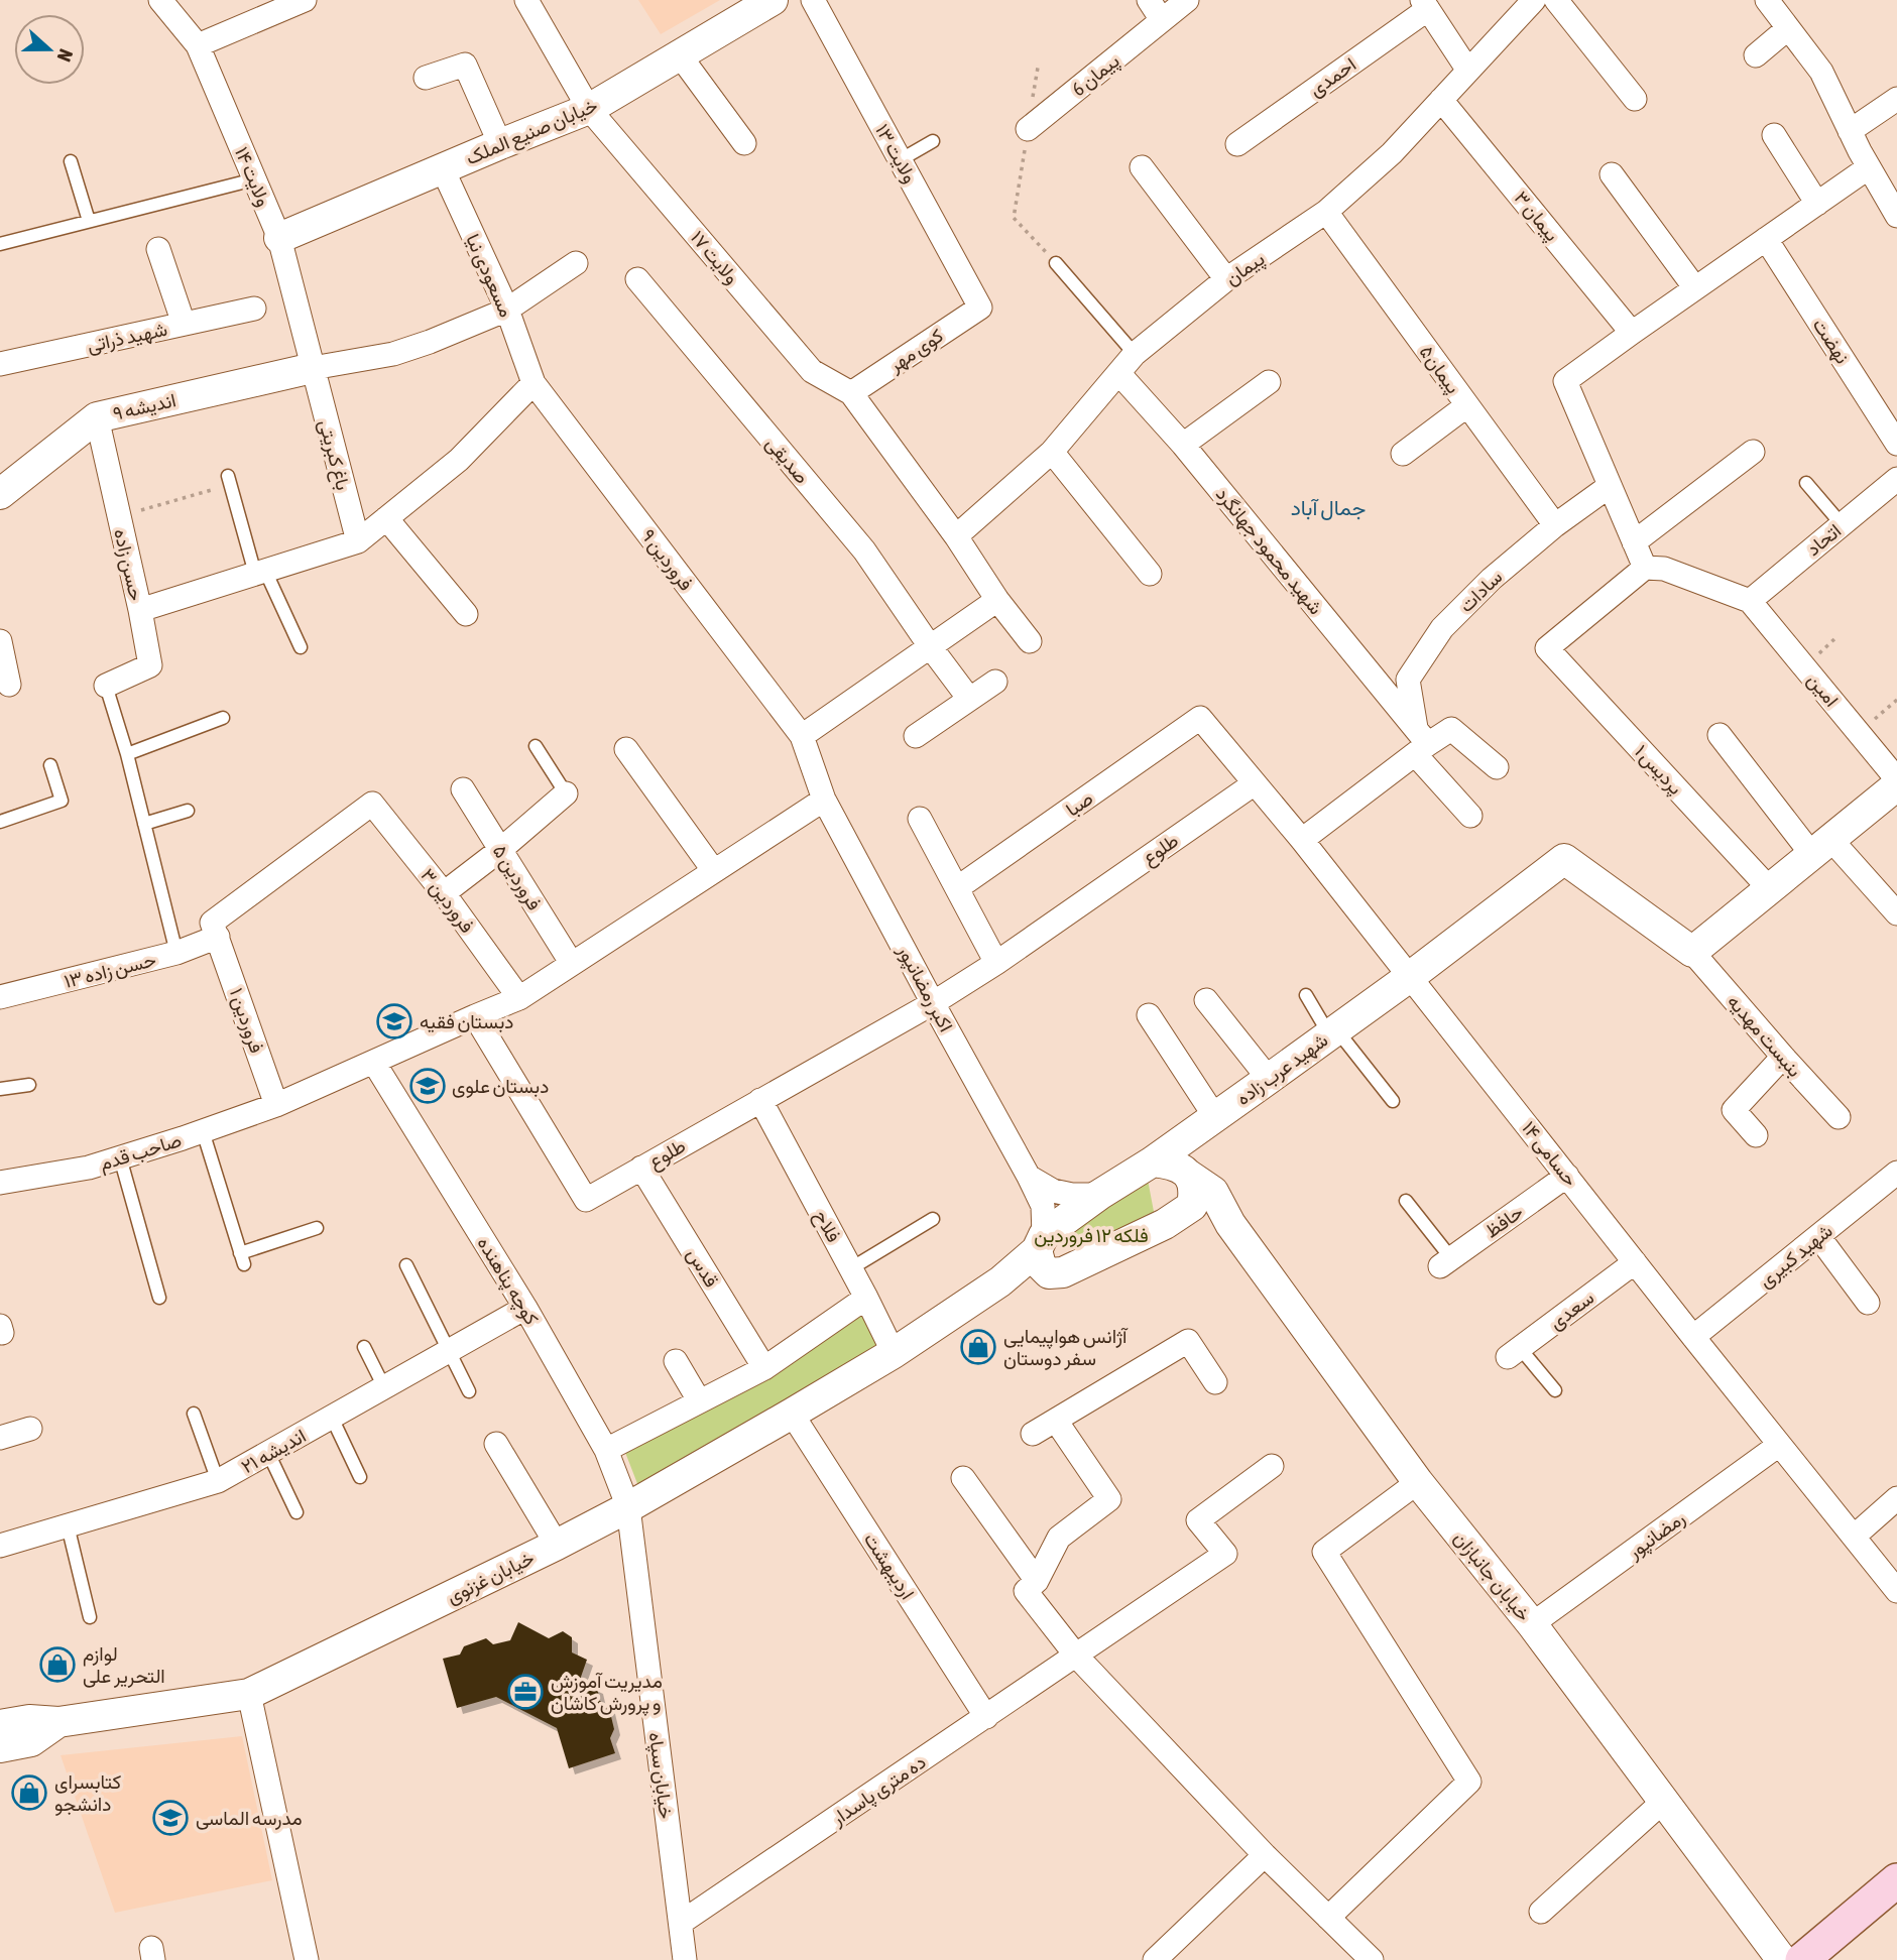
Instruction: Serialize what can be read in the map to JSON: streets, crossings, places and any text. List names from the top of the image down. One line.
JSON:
{"streets":{"street":["پیمان 6","احمدی","خیابان صنیع الملک","ولایت ۱۳","ولایت ۱۴","پیمان ۳","ولایت ۱۷","پیمان","مسعودی نیا","شهید ذراتی","نهضت","کوی مهر","پیمان۵","اندیشه ۹","باغ کبریتی","صدیقی","اتحاد","شهید محمود جهانگرد","فروردین ۹","حسن زاده","سادات","امین","پردیس ۱","صبا","طلوع","فروردین ۵","فروردین ۳","حسن زاده ۱۳","اکبر رمضانپور","فروردین ۱","بنبست مهدیه","شهید عرب زاده","صاحب قدم","حسامی ۱۴","حافظ","فلاح","شهید کبیری","قدس","کوچه پناهنده","سعدی","اندیشه ۲۱","رمضانپور","اردیبهشت","خیابان جانبازان","خیابان غزنوی","خیابان سپاه","ده متری پاسدار"]},"crossings":[["خیابان صنیع الملک","ولایت ۱۴"],["خیابان صنیع الملک","ولایت ۱۷"],["خیابان صنیع الملک","مسعودی نیا"],["ولایت ۱۳","کوی مهر"],["ولایت ۱۴","اندیشه ۹"],["ولایت ۱۴","باغ کبریتی"],["پیمان ۳","پیمان"],["ولایت ۱۷","کوی مهر"],["پیمان","پیمان۵"],["پیمان","شهید محمود جهانگرد"],["مسعودی نیا","فروردین ۹"],["پیمان۵","سادات"],["اندیشه ۹","باغ کبریتی"],["اندیشه ۹","حسن زاده"],["اتحاد","امین"],["شهید محمود جهانگرد","سادات"],["صبا","حسامی ۱۴"],["طلوع","اکبر رمضانپور"],["طلوع","صاحب قدم"],["طلوع","حسامی ۱۴"],["طلوع","فلاح"],["طلوع","قدس"],["فروردین ۵","صاحب قدم"],["فروردین ۳","حسن زاده ۱۳"],["فروردین ۳","فروردین ۱"],["فروردین ۳","صاحب قدم"],["حسن زاده ۱۳","فروردین ۱"],["اکبر رمضانپور","شهید عرب زاده"],["اکبر رمضانپور","صاحب قدم"],["اکبر رمضانپور","خیابان غزنوی"],["فروردین ۱","صاحب قدم"],["بنبست مهدیه","شهید عرب زاده"],["شهید عرب زاده","حسامی ۱۴"],["شهید عرب زاده","خیابان غزنوی"],["صاحب قدم","کوچه پناهنده"],["حسامی ۱۴","حافظ"],["حسامی ۱۴","شهید کبیری"],["حسامی ۱۴","سعدی"],["حسامی ۱۴","رمضانپور"],["فلاح","خیابان غزنوی"],["کوچه پناهنده","اندیشه ۲۱"],["کوچه پناهنده","خیابان غزنوی"],["کوچه پناهنده","خیابان سپاه"],["رمضانپور","خیابان جانبازان"],["اردیبهشت","خیابان غزنوی"],["اردیبهشت","ده متری پاسدار"],["خیابان غزنوی","خیابان سپاه"],["خیابان سپاه","ده متری پاسدار"]],"districts":["جمال آباد"],"parks":["فلکه ۱۲ فروردین"],"places":{"school or university":["دبستان فقیه","دبستان علوی","مدرسه الماسی"],"shop":["آژانس هواپیمایی سفر دوستان","لوازم التحریر علی","کتابسرای دانشجو"],"office":["مدیریت آموزش و پرورش کاشان"]},"north":"right"}
